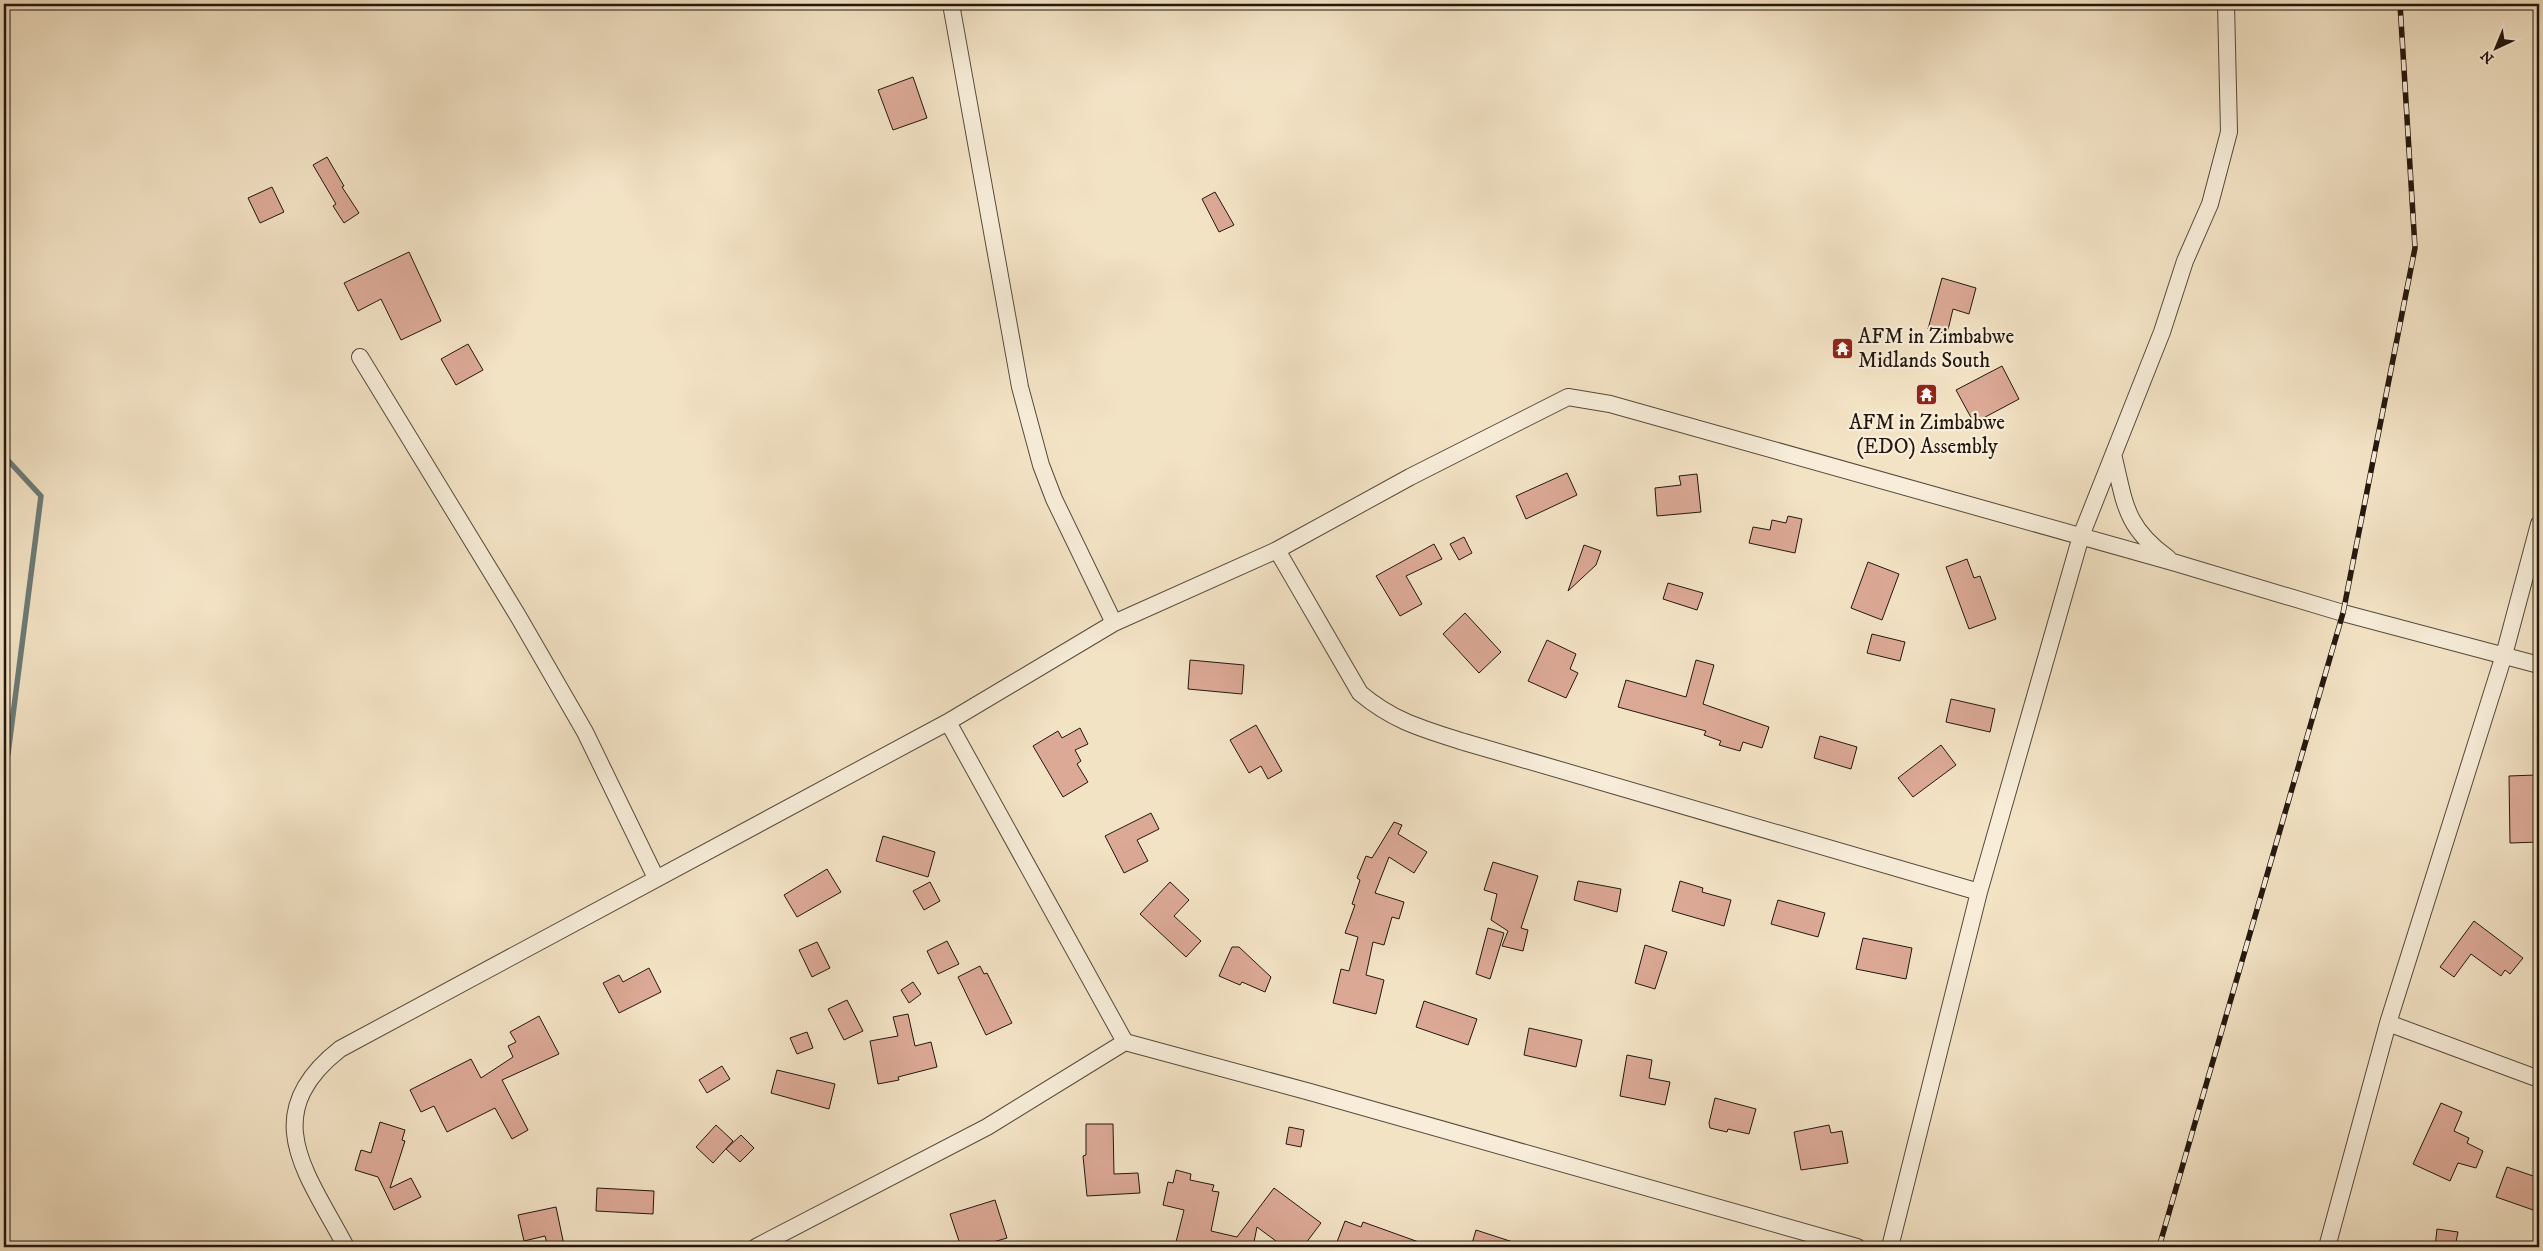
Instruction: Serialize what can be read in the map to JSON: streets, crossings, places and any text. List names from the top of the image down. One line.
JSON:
{"places":{"temple":["AFM in Zimbabwe Midlands South","AFM in Zimbabwe (EDO) Assembly"]},"north":"bottom left"}
